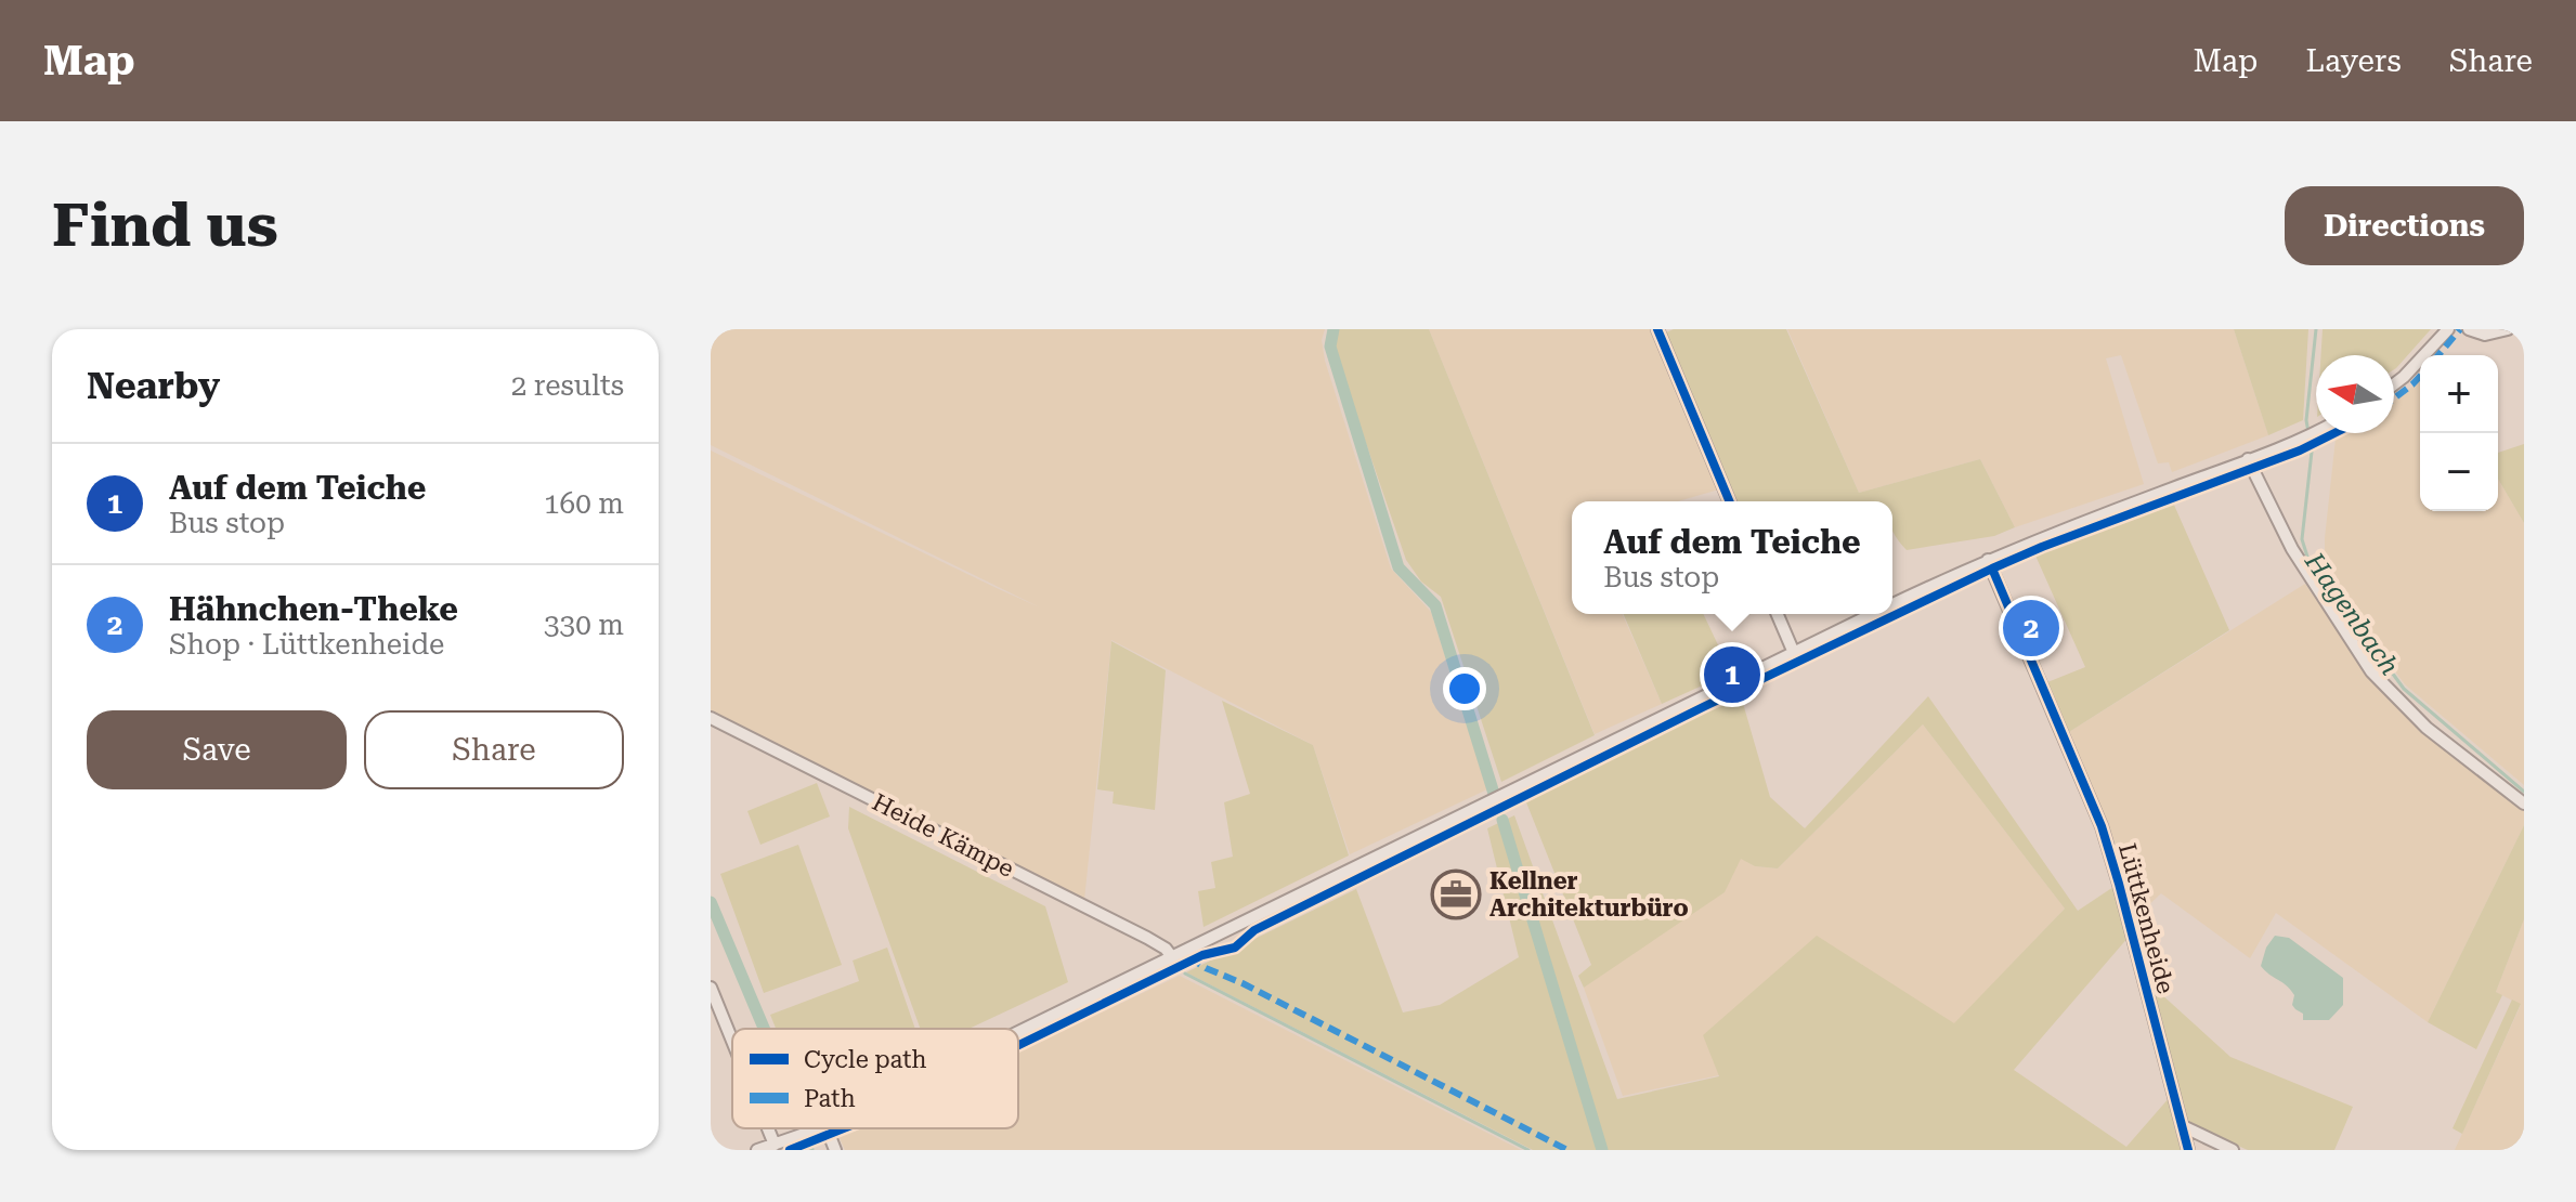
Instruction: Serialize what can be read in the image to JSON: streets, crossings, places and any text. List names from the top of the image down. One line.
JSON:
{"streets":{"street":["Heide Kämpe","Lüttkenheide"]},"water":["Hagenbach"],"places":{"office":["Kellner Architekturbüro"]},"legend":["Cycle path","Path"],"north":"left","page":{"header":"Map","nav":["Map","Layers","Share"],"buttons":["Directions",["Save","Share"]],"title":"Find us","heading":["Nearby","2 results"],"map_buttons":["+","−"],"list":[{"mark":"1","name":"Auf dem Teiche","note":"Bus stop","value":"160 m"},{"mark":"2","name":"Hähnchen-Theke","note":"Shop · Lüttkenheide","value":"330 m"}],"popup":["Auf dem Teiche","Bus stop"],"pins":["2","1"]}}
